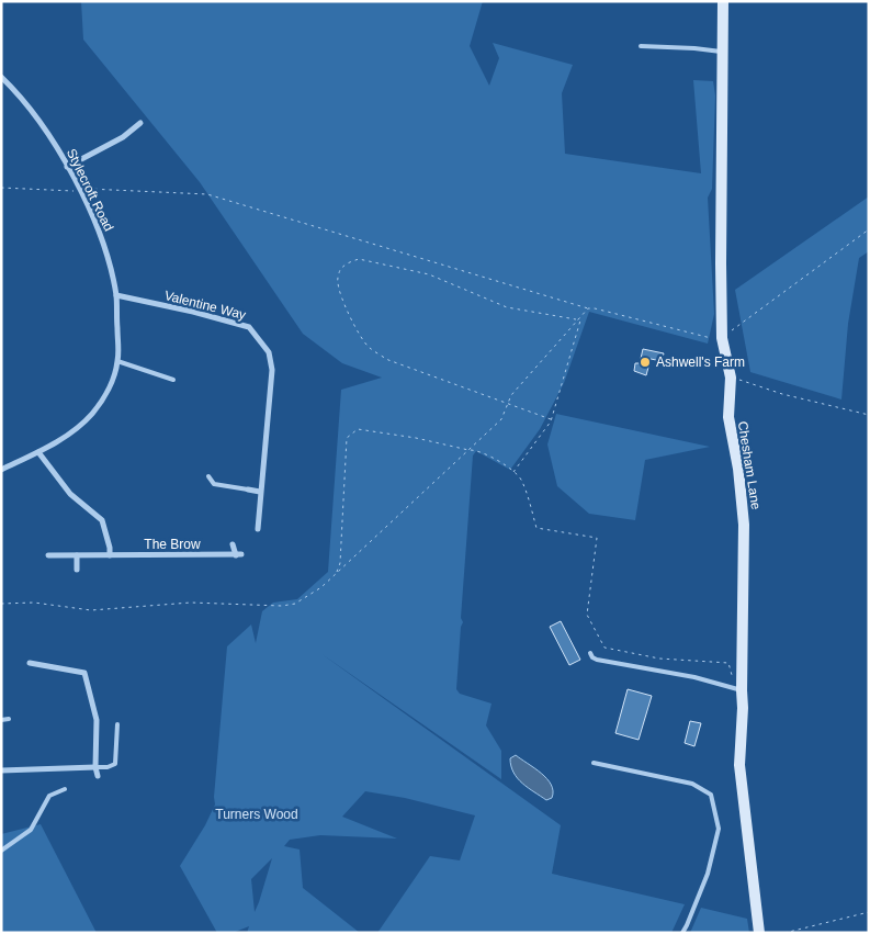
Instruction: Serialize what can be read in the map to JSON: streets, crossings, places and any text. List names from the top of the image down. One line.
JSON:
{"streets":{"street":["Stylecroft Road","Valentine Way","Chesham Lane","The Brow"]},"crossings":[["Stylecroft Road","Valentine Way"]],"parks":["Turners Wood"],"places":["Ashwell's Farm"]}
